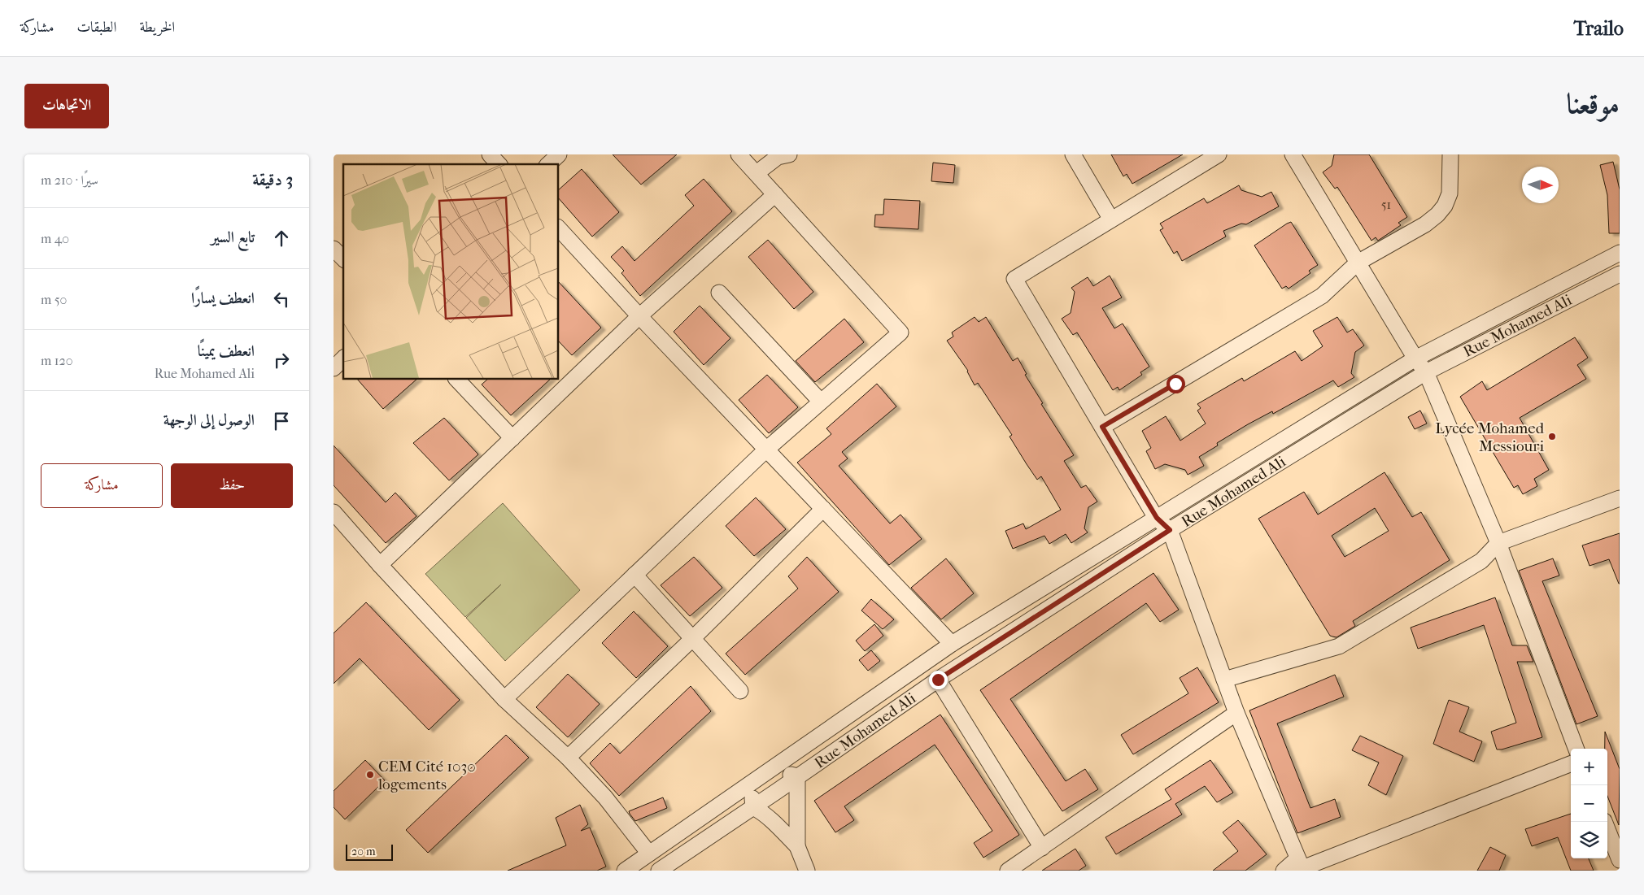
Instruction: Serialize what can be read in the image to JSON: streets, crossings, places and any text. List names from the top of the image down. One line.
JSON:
{"streets":{"street":["Rue Mohamed Ali"]},"places":["Lycée Mohamed Messiouri","CEM Cité 1030 logements"],"house_numbers":["51"],"scale_bar":"20 m","north":"right","page":{"header":"Trailo","nav":["الخريطة","الطبقات","مشاركة"],"title":"موقعنا","buttons":["الاتجاهات",["حفظ","مشاركة"]],"heading":["3 دقيقة","سيرًا · 210 m"],"list":[["تابع السير","40 m"],["انعطف يسارًا","50 m"],["انعطف يمينًا","Rue Mohamed Ali","120 m"],"الوصول إلى الوجهة"],"map_buttons":["+","−"],"scale":"20 m"}}
